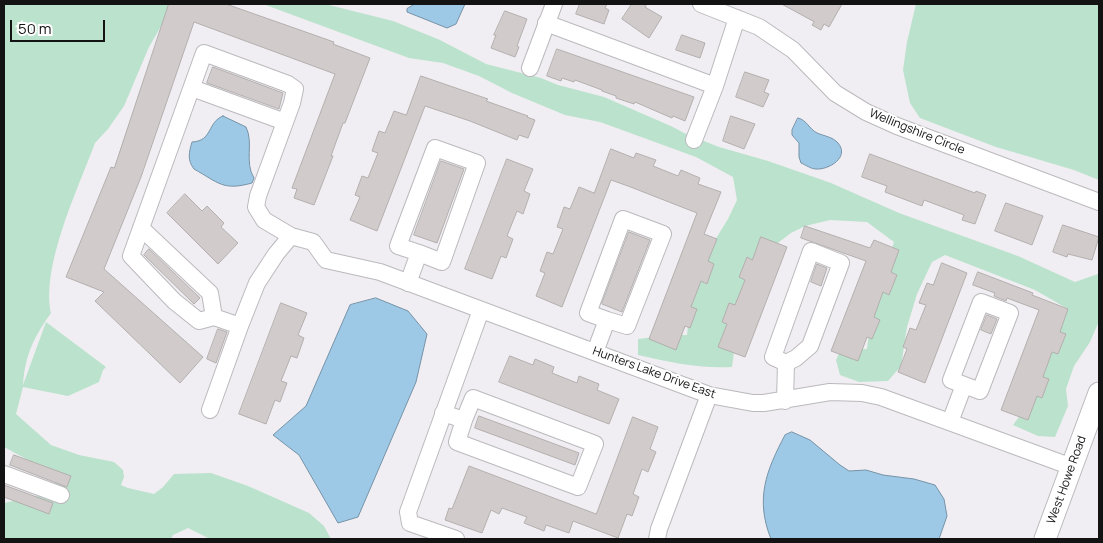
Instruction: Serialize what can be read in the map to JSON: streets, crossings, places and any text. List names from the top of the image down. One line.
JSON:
{"streets":{"main road":["West Howe Road"],"street":["Wellingshire Circle","Hunters Lake Drive East"]},"crossings":[["Hunters Lake Drive East","West Howe Road"]],"scale_bar":"50 m"}
